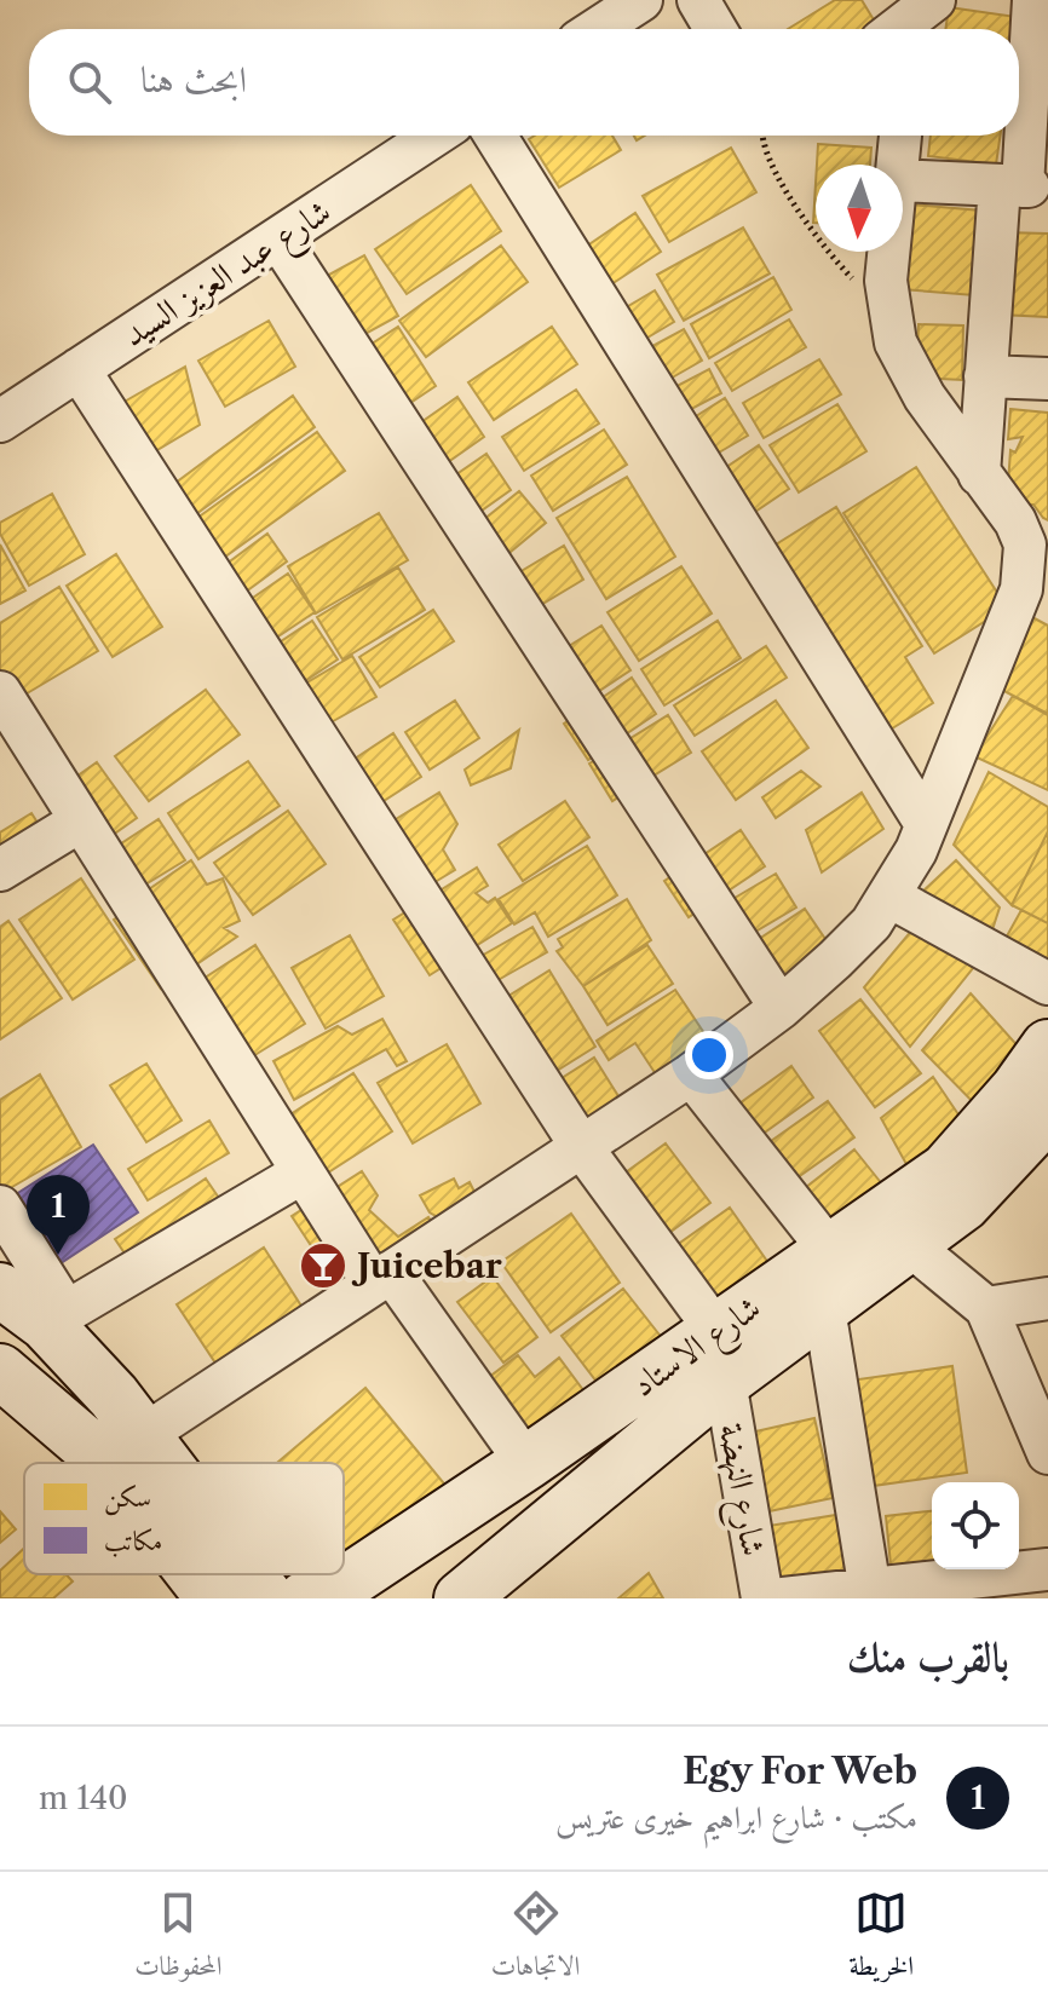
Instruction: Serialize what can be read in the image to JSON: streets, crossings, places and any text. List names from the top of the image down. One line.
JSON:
{"streets":{"main road":["شارع الاستاد"],"street":["شارع عبد العزيز السيد","شارع النهضة"]},"crossings":[["شارع الاستاد","شارع النهضة"]],"places":{"bar":["Juicebar"]},"legend":["سكن","مكاتب"],"north":"bottom","page":{"search":"ابحث هنا","pins":"1","heading":"بالقرب منك","list":[{"mark":"1","name":"Egy For Web","note":"مكتب · شارع ابراهيم خيرى عتريس","value":"140 m"}],"nav":["الخريطة","الاتجاهات","المحفوظات"]}}
